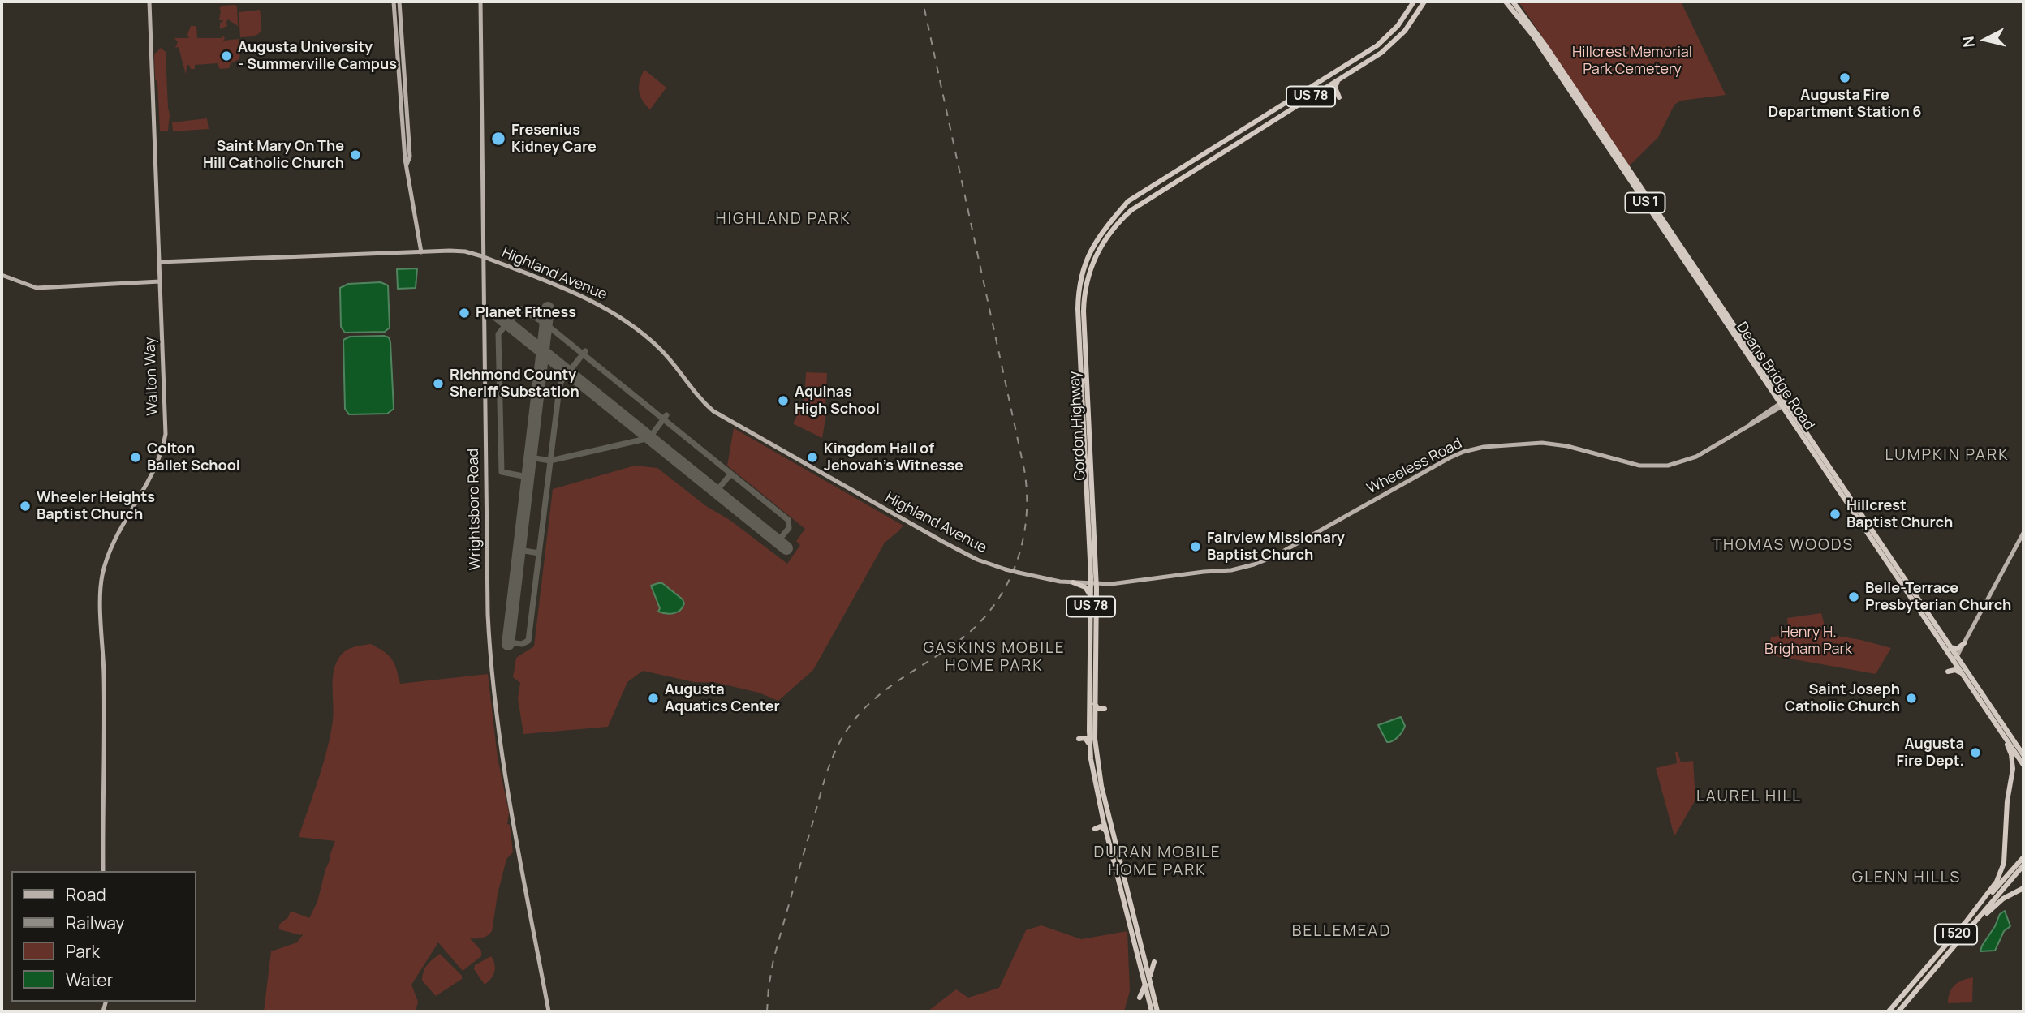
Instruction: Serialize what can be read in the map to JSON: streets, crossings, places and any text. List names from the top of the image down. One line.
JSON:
{"streets":{"highway":["US 78","US 1","Deans Bridge Road","Gordon Highway","I 520"],"main road":["Highland Avenue","Walton Way","Wheeless Road","Wrightsboro Road"]},"crossings":[["Highland Avenue","Walton Way"],["Highland Avenue","Gordon Highway"],["Highland Avenue","Wheeless Road"],["Highland Avenue","Wrightsboro Road"],["Deans Bridge Road","Wheeless Road"],["Gordon Highway","Wheeless Road"]],"districts":["HIGHLAND PARK","LUMPKIN PARK","THOMAS WOODS","GASKINS MOBILE HOME PARK","LAUREL HILL","DURAN MOBILE HOME PARK","GLENN HILLS","BELLEMEAD"],"parks":["Hillcrest Memorial Park Cemetery","Henry H. Brigham Park"],"places":["Augusta University - Summerville Campus","Augusta Fire Department Station 6","Fresenius Kidney Care","Saint Mary On The Hill Catholic Church","Planet Fitness","Richmond County Sheriff Substation","Aquinas High School","Colton Ballet School","Kingdom Hall of Jehovah’s Witnesse","Wheeler Heights Baptist Church","Hillcrest Baptist Church","Fairview Missionary Baptist Church","Belle-Terrace Presbyterian Church","Augusta Aquatics Center","Saint Joseph Catholic Church","Augusta Fire Dept."],"legend":["Road","Railway","Park","Water"],"north":"left"}
